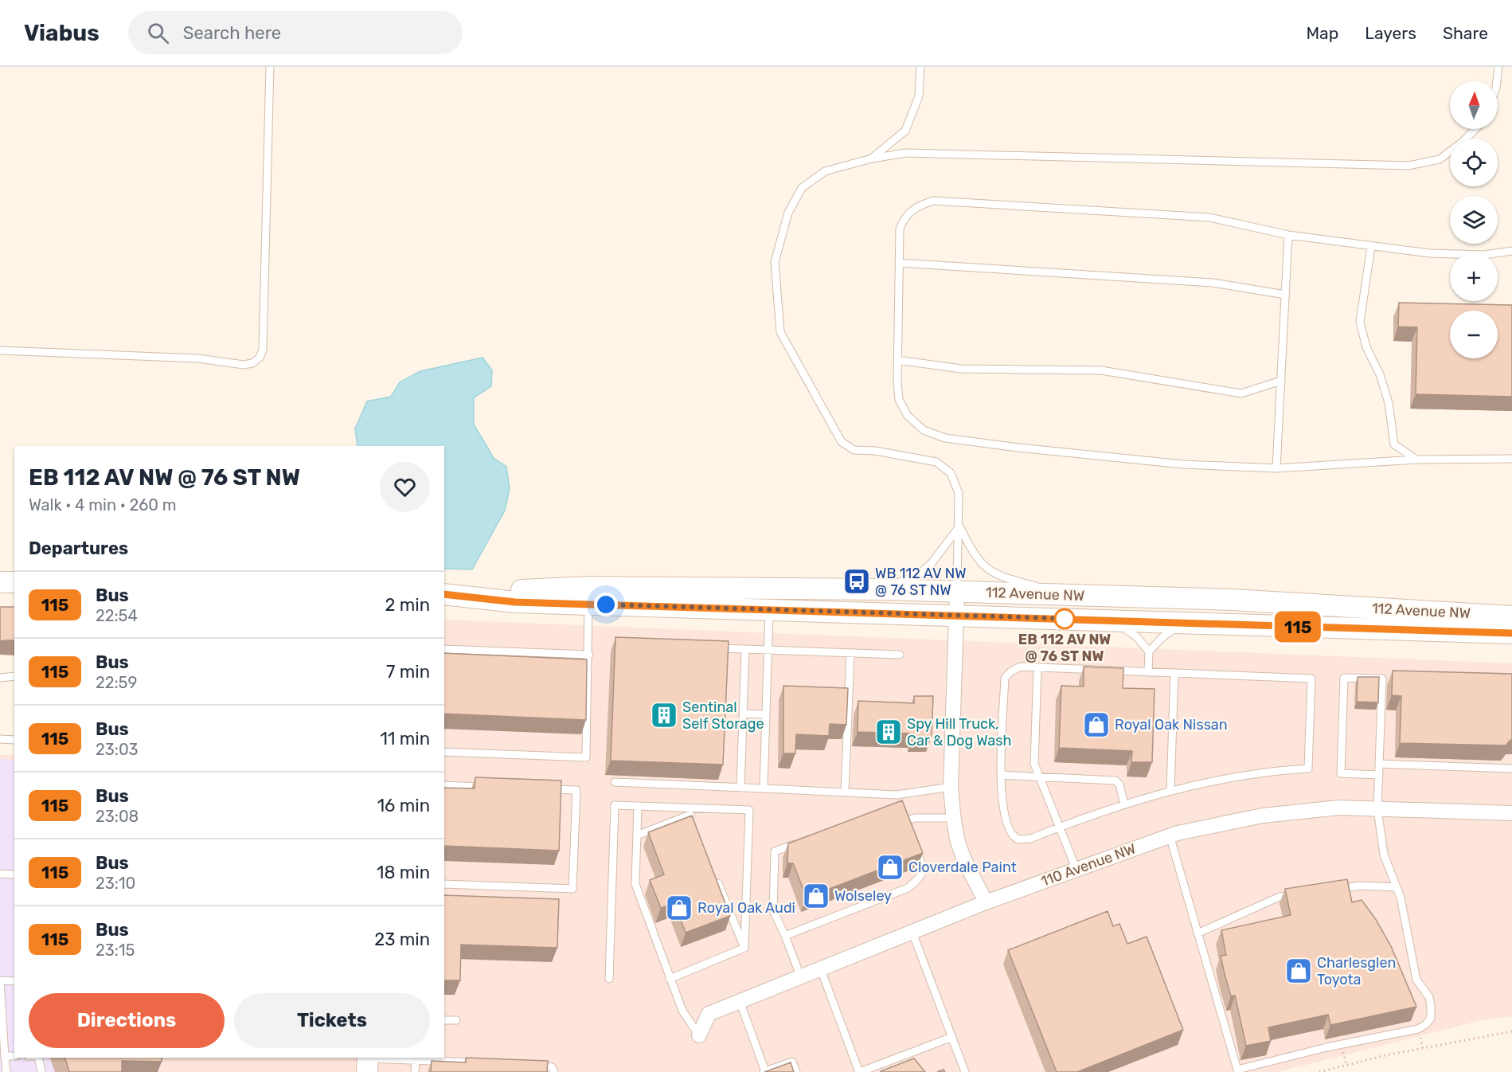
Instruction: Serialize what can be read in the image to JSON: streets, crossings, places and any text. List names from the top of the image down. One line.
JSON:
{"streets":{"street":["112 Avenue NW","110 Avenue NW"]},"places":{"bus stop":["WB 112 AV NW @ 76 ST NW"],"other":["EB 112 AV NW @ 76 ST NW"],"building":["Sentinal Self Storage","Spy Hill Truck, Car & Dog Wash"],"shop":["Royal Oak Nissan","Cloverdale Paint","Wolseley","Royal Oak Audi","Charlesglen Toyota"]},"lines":["bus line 115"],"north":"top","page":{"header":"Viabus","search":"Search here","nav":["Map","Layers","Share"],"on_map":"115","map_buttons":["+","−"],"heading":[["EB 112 AV NW @ 76 ST NW","Walk · 4 min · 260 m"],"Departures"],"list":[{"mark":"115","name":"Bus","note":"22:54","value":"2 min"},{"mark":"115","name":"Bus","note":"22:59","value":"7 min"},{"mark":"115","name":"Bus","note":"23:03","value":"11 min"},{"mark":"115","name":"Bus","note":"23:08","value":"16 min"},{"mark":"115","name":"Bus","note":"23:10","value":"18 min"},{"mark":"115","name":"Bus","note":"23:15","value":"23 min"}],"buttons":["Directions","Tickets"]}}
